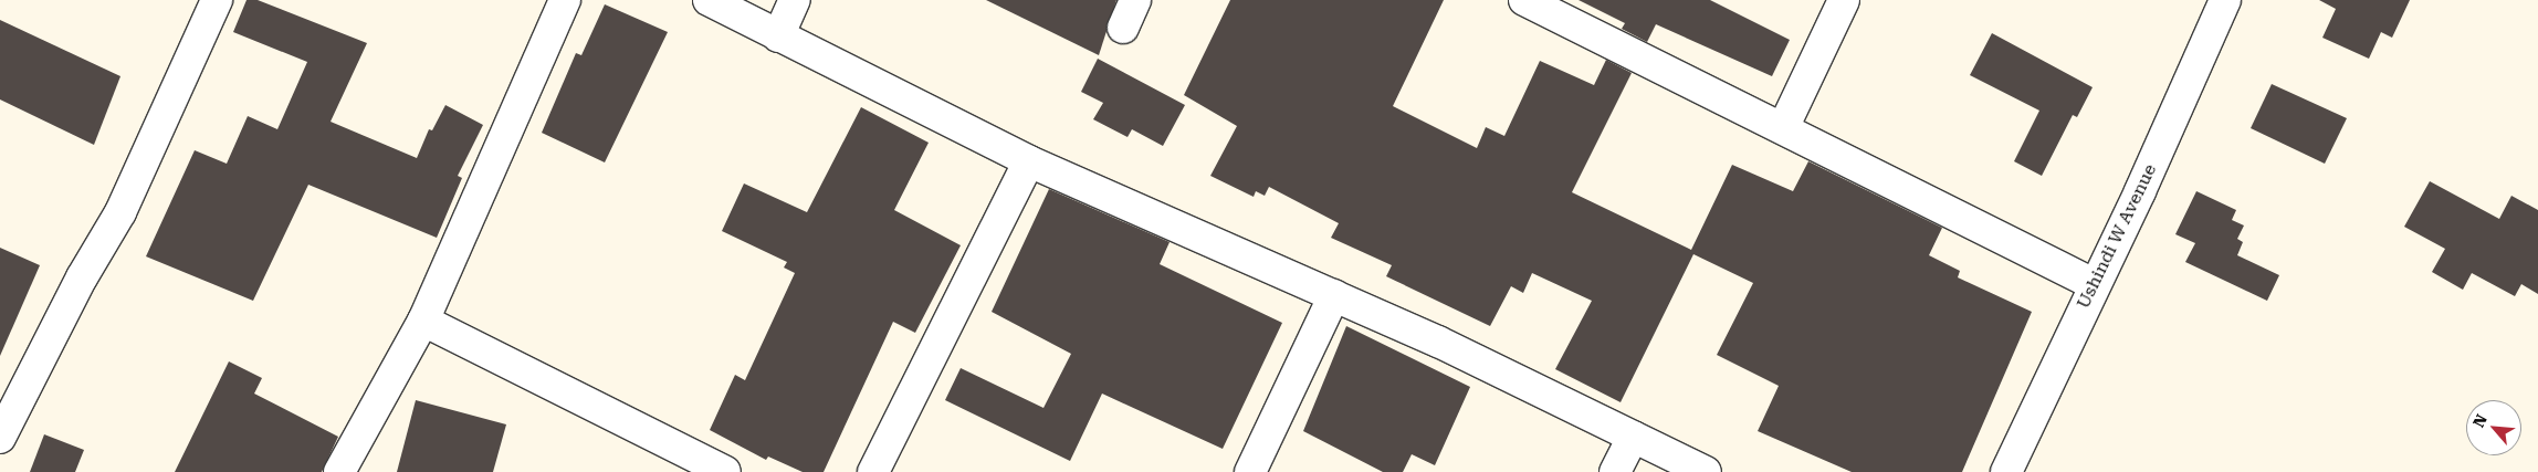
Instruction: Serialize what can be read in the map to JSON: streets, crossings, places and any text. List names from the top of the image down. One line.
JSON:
{"streets":{"street":["Ushindi W Avenue"]},"north":"top left"}
